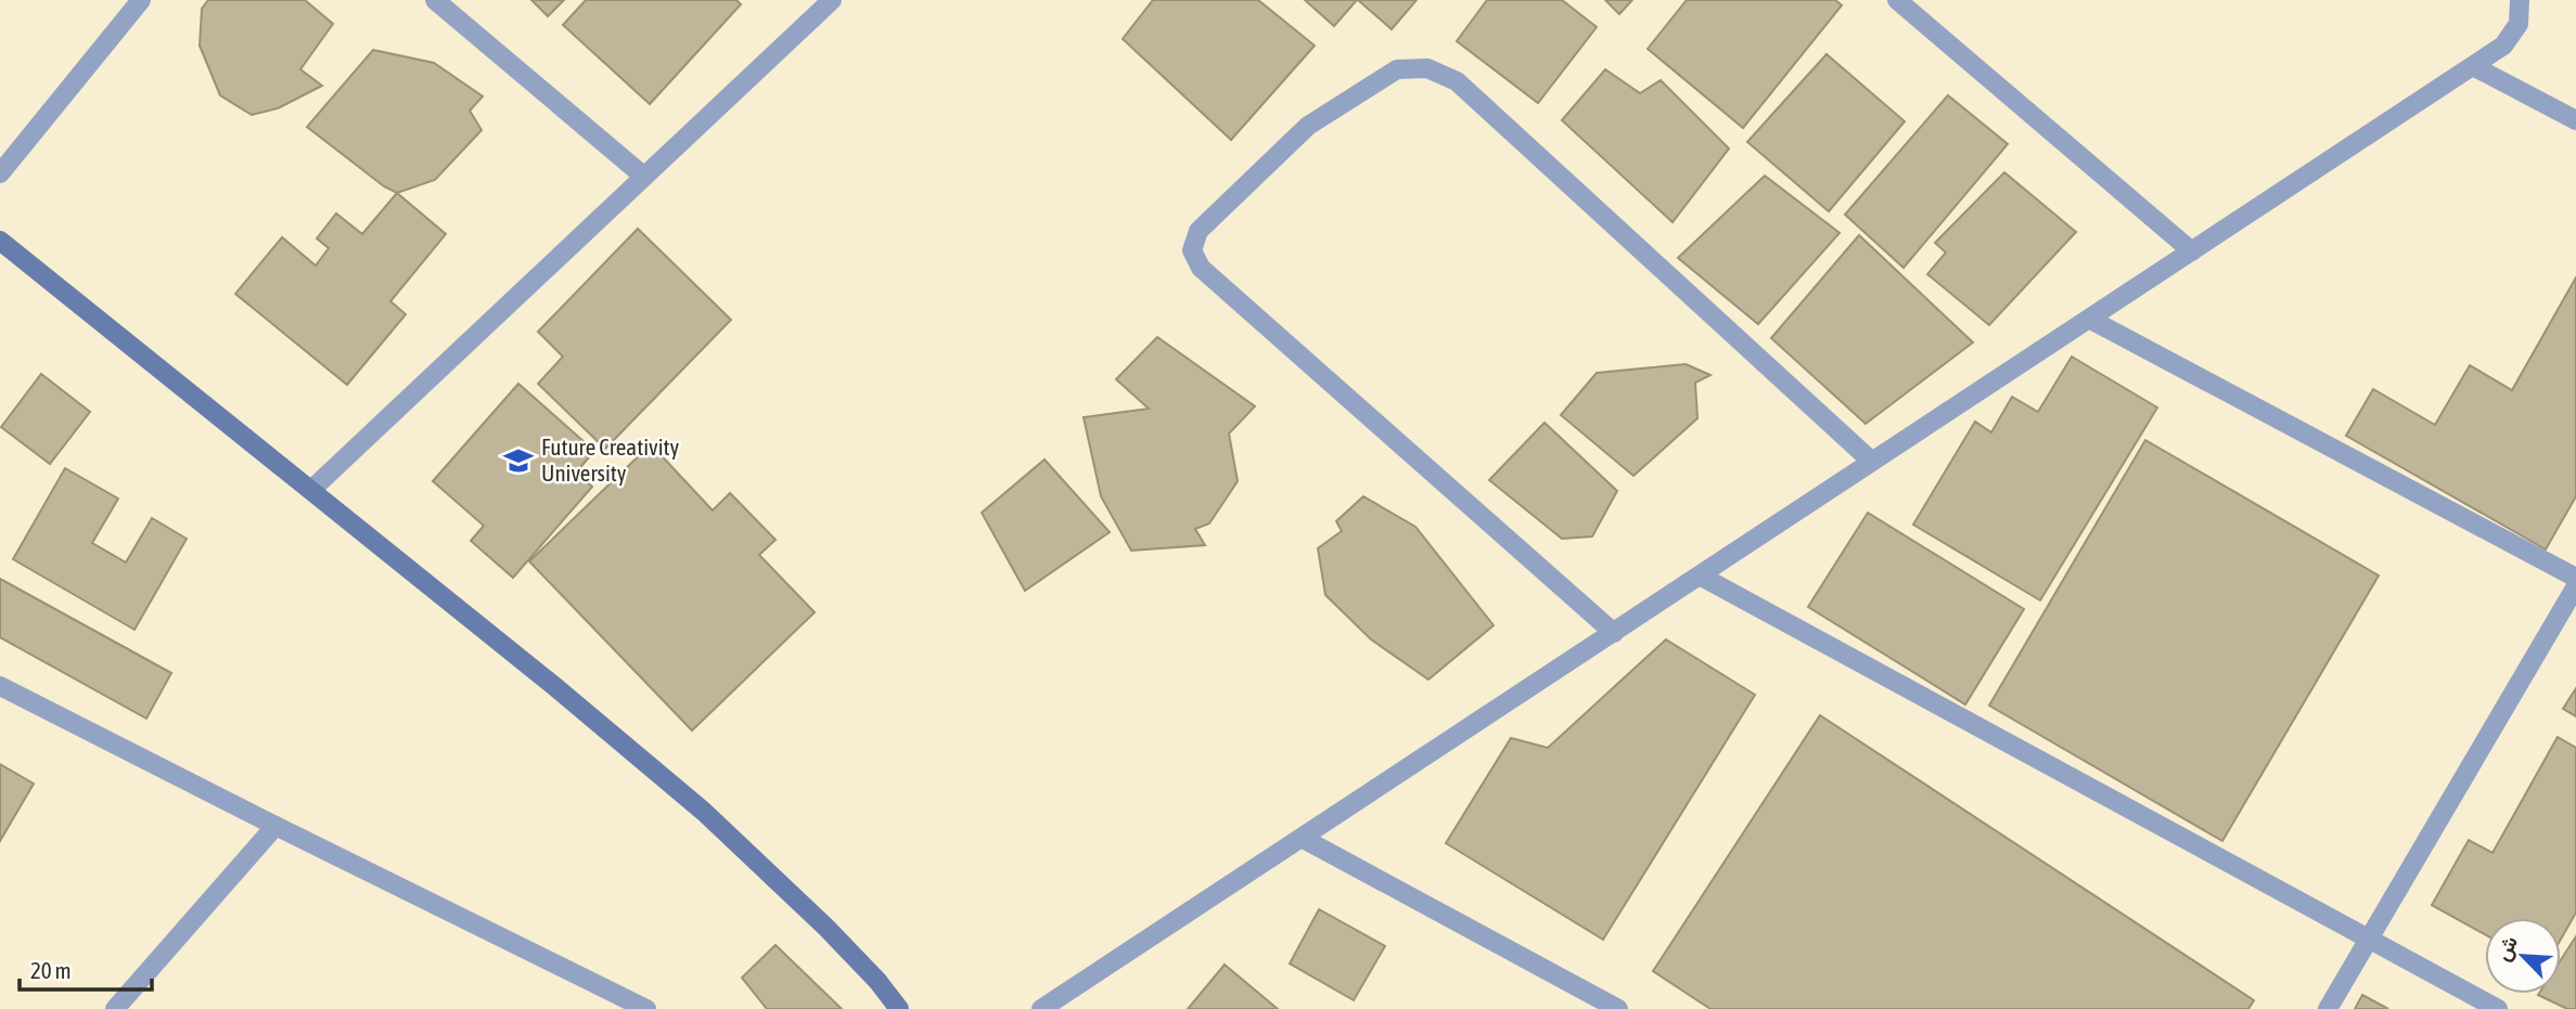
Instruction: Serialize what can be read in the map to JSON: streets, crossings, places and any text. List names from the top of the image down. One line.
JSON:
{"places":{"school or university":["Future Creativity University"]},"scale_bar":"20 m","north":"top left"}
